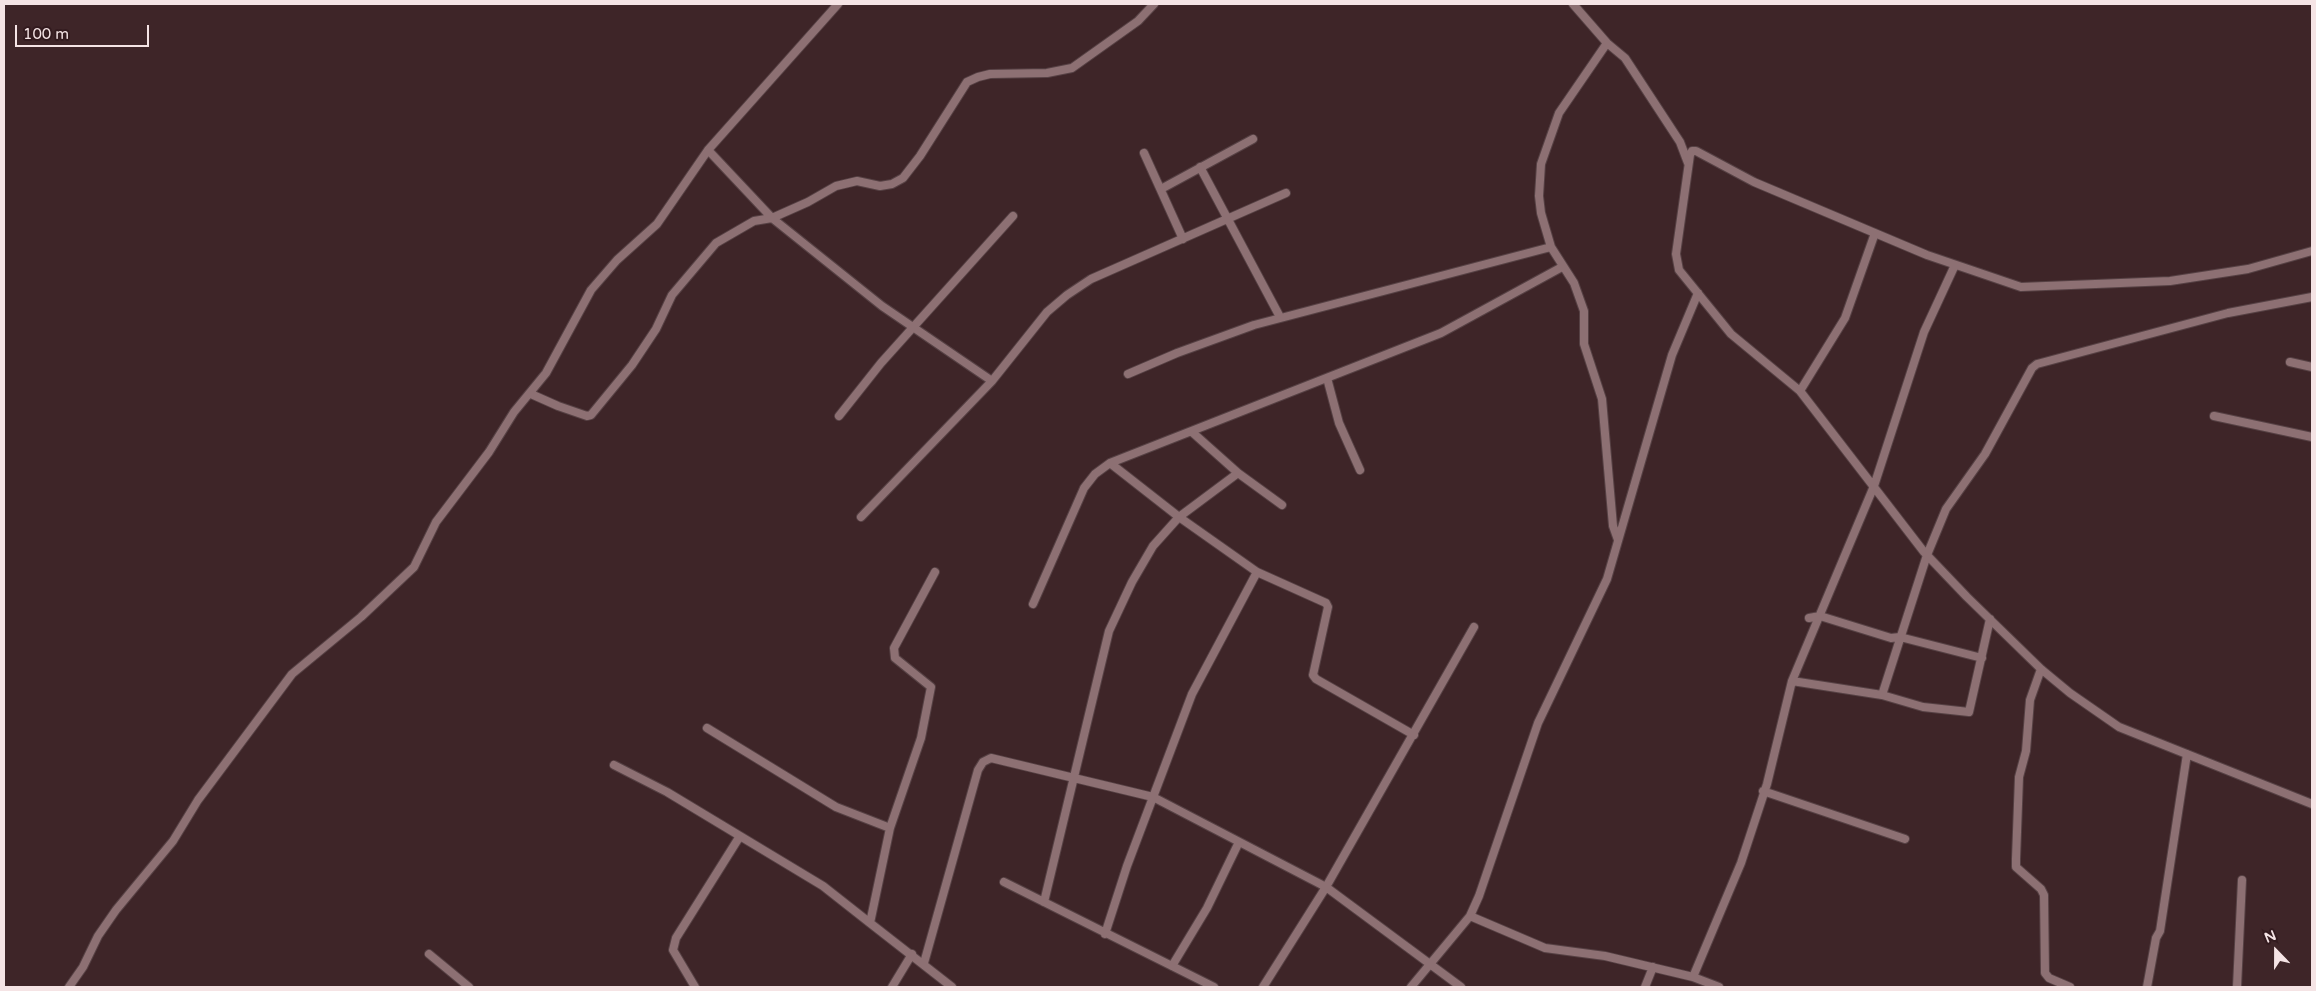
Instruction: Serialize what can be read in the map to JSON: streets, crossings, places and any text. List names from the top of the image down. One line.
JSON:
{"scale_bar":"100 m","north":"top"}
